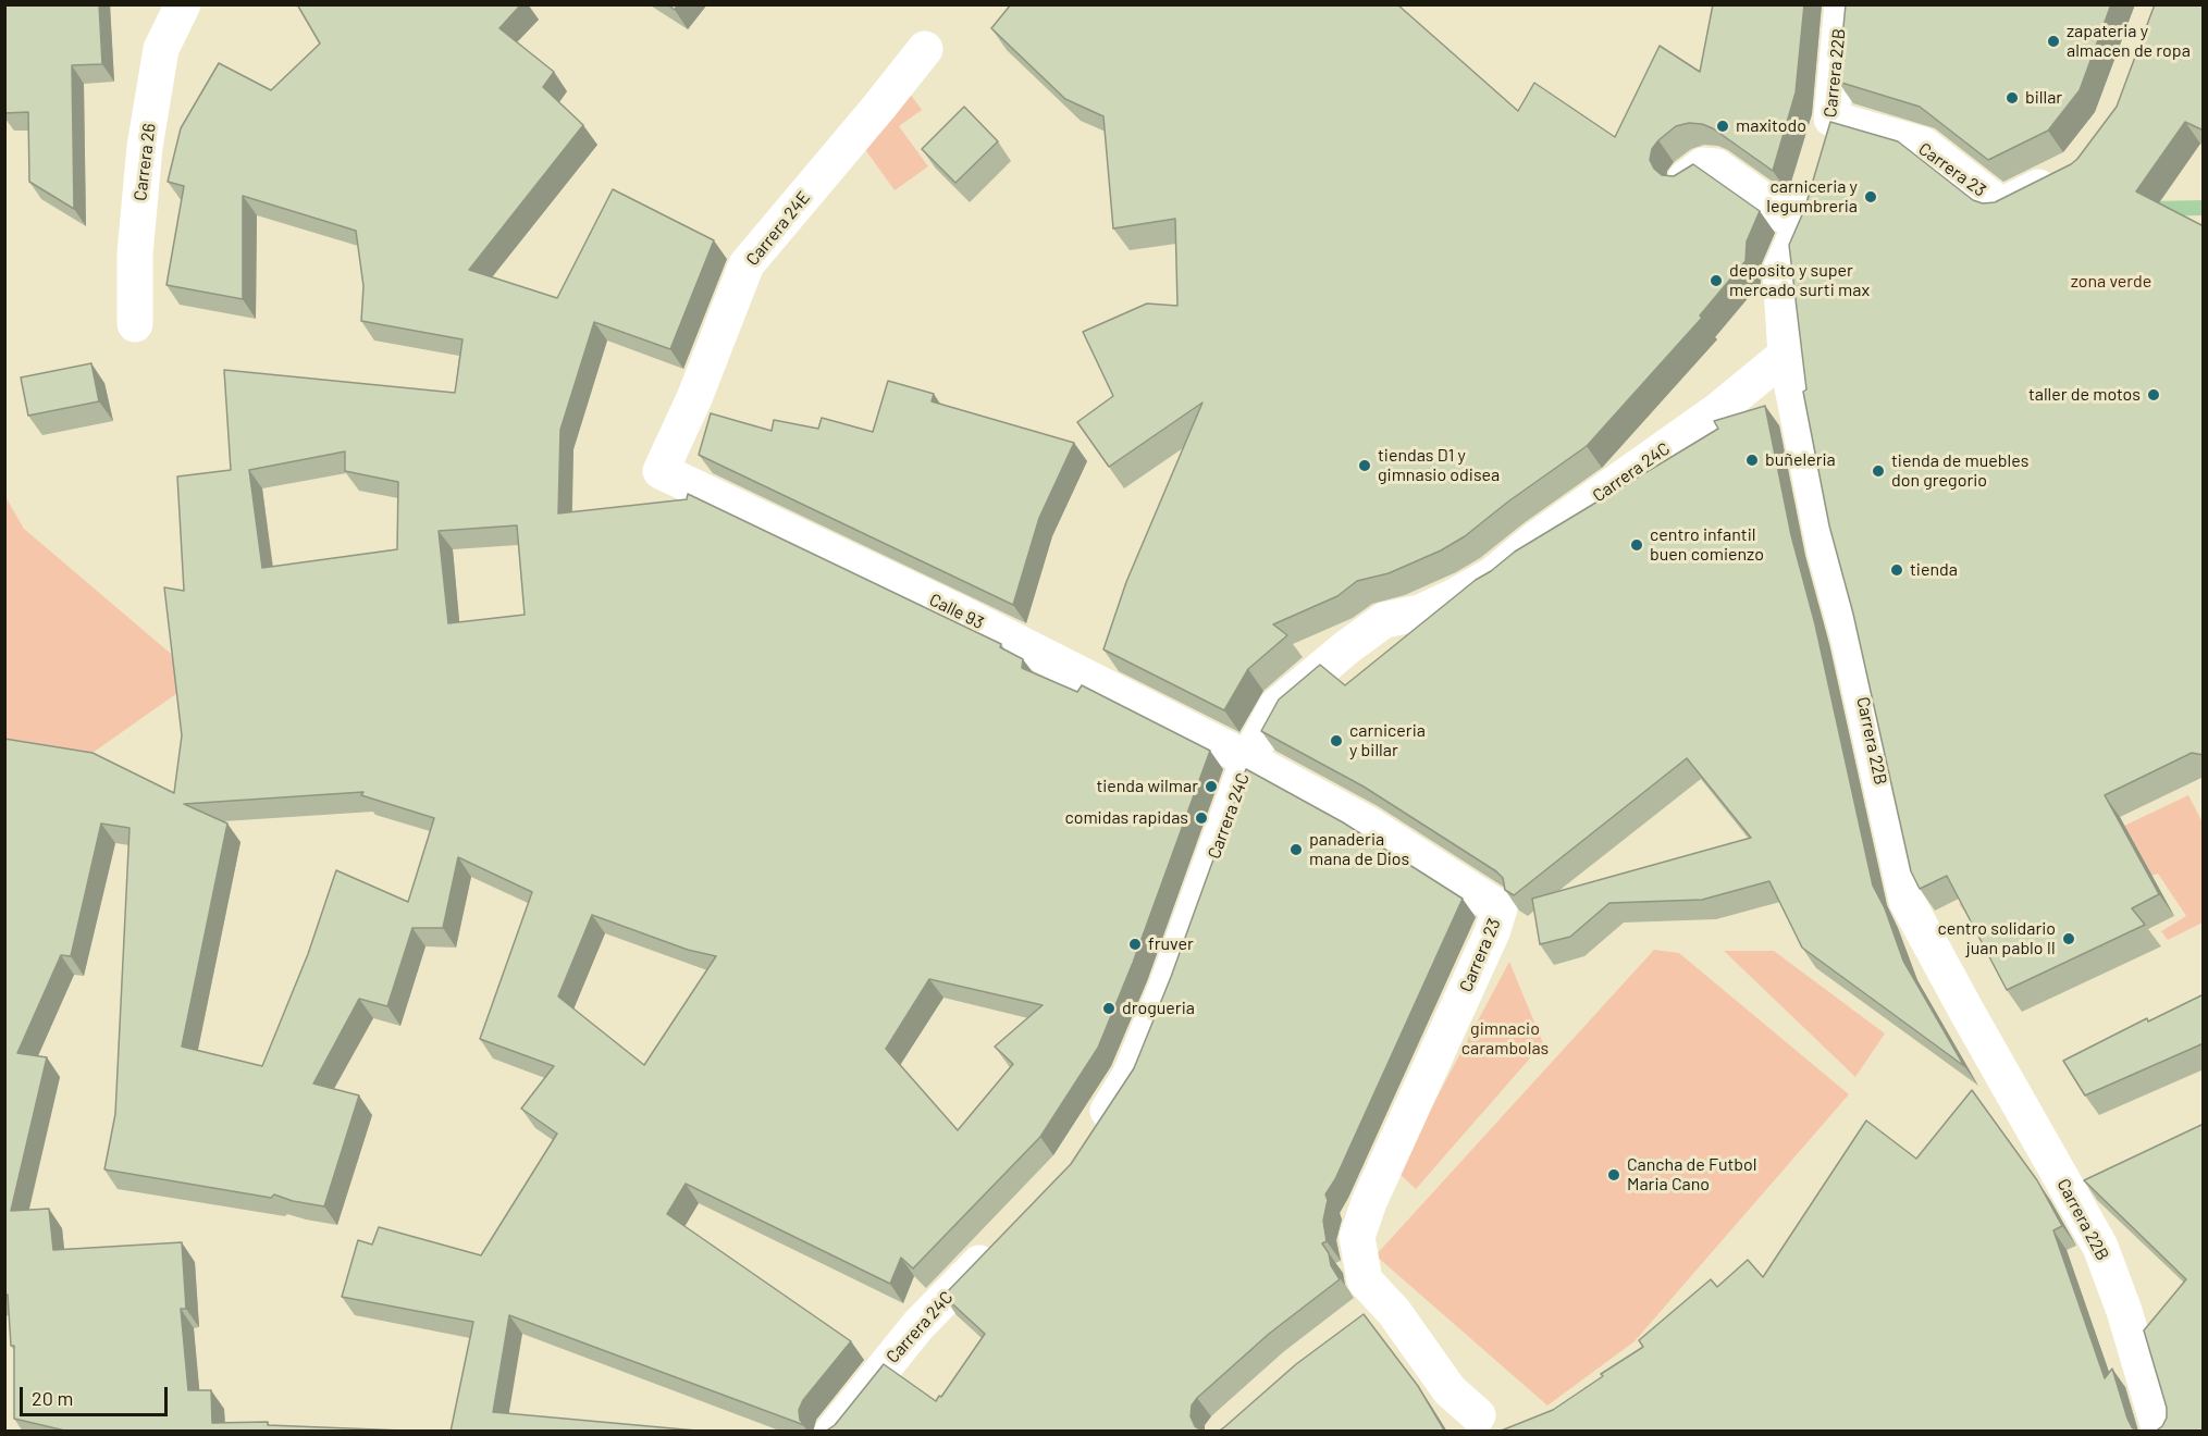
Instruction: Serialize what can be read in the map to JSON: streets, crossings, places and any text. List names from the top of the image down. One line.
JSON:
{"streets":{"street":["Carrera 22B","Carrera 26","Carrera 23","Carrera 24E","Carrera 24C","Calle 93"]},"crossings":[["Carrera 22B","Carrera 23"],["Carrera 22B","Carrera 24C"],["Carrera 23","Carrera 24C"],["Carrera 23","Calle 93"],["Carrera 24E","Calle 93"],["Carrera 24C","Calle 93"]],"parks":["zona verde","gimnacio carambolas"],"places":["zapateria y almacen de ropa","billar","maxitodo","carniceria y legumbreria","deposito y super mercado surti max","taller de motos","buñeleria","tiendas D1 y gimnasio odisea","tienda de muebles don gregorio","centro infantil buen comienzo","tienda","carniceria y billar","tienda wilmar","comidas rapidas","panaderia mana de Dios","centro solidario juan pablo II","fruver","drogueria","Cancha de Futbol Maria Cano"],"scale_bar":"20 m"}
